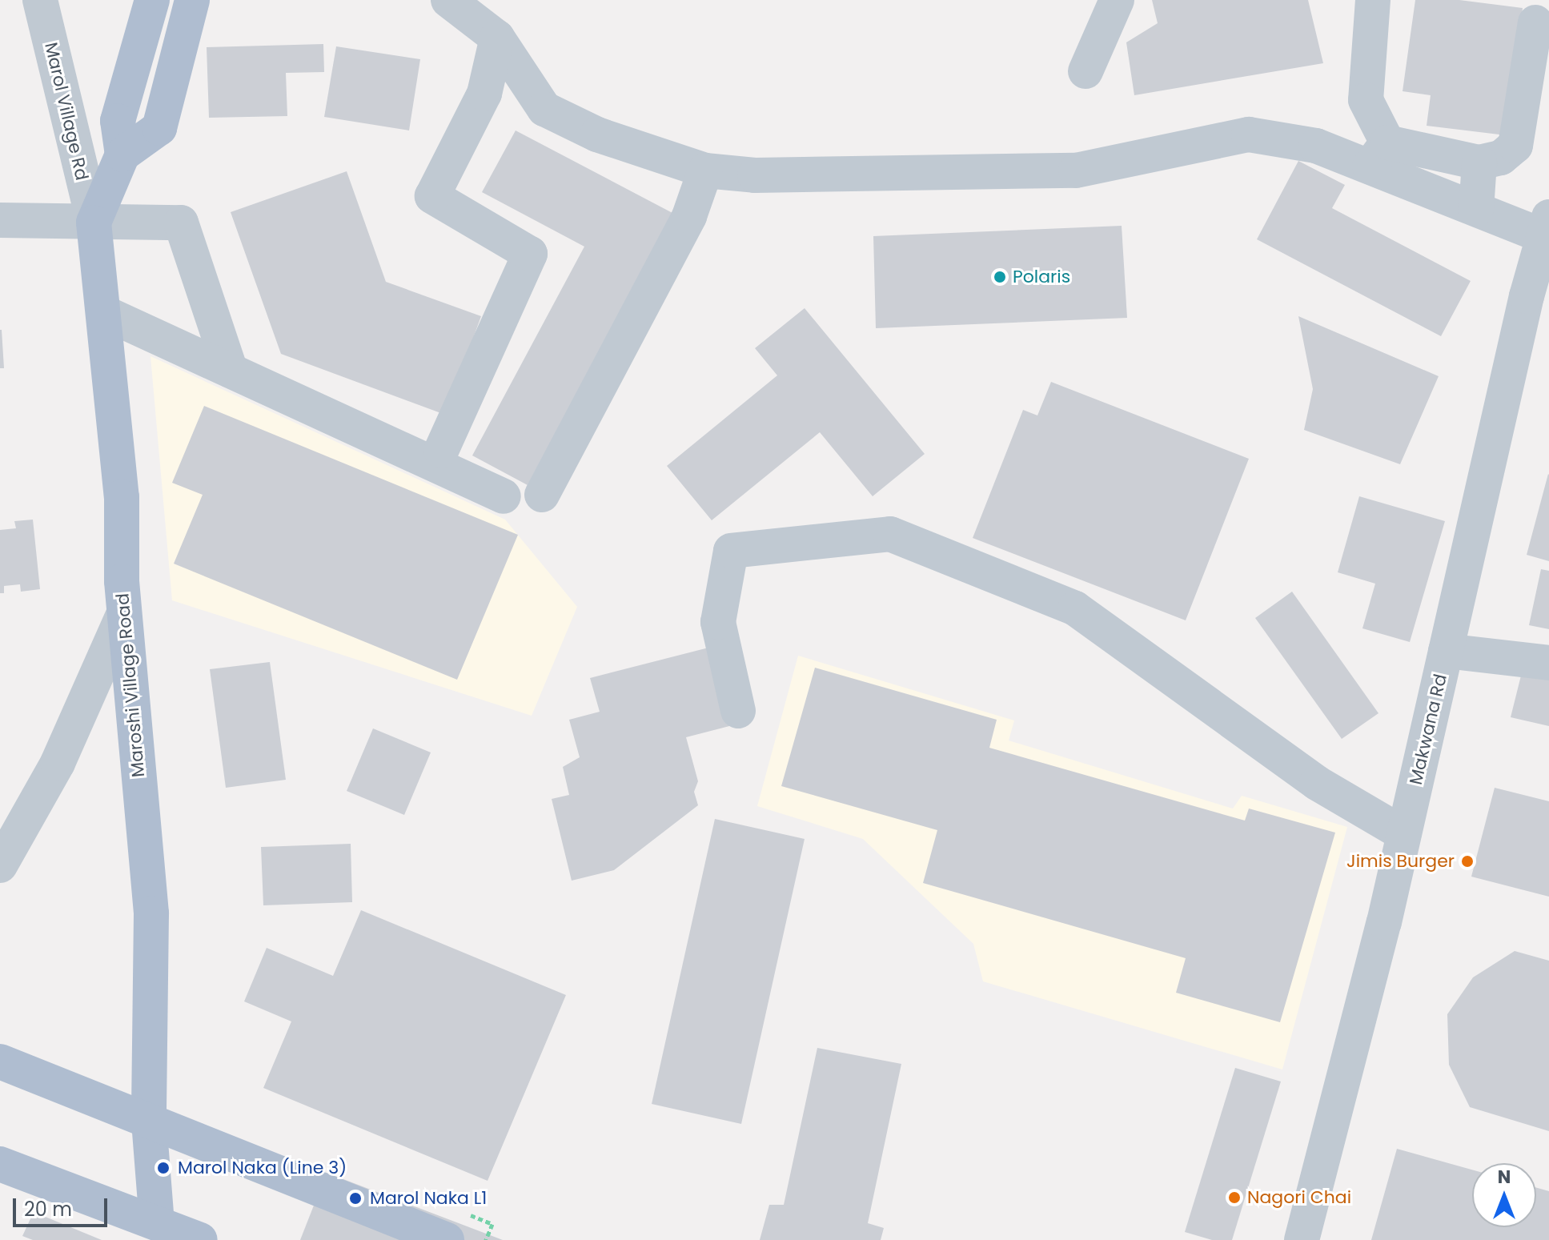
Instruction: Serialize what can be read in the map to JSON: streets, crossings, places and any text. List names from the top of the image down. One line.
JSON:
{"streets":{"main road":["Maroshi Village Road"],"street":["Marol Village Rd","Makwana Rd"]},"crossings":[["Marol Village Rd","Maroshi Village Road"]],"places":["Polaris","Jimis Burger","Marol Naka (Line 3)","Nagori Chai","Marol Naka L1"],"scale_bar":"20 m","north":"top"}
